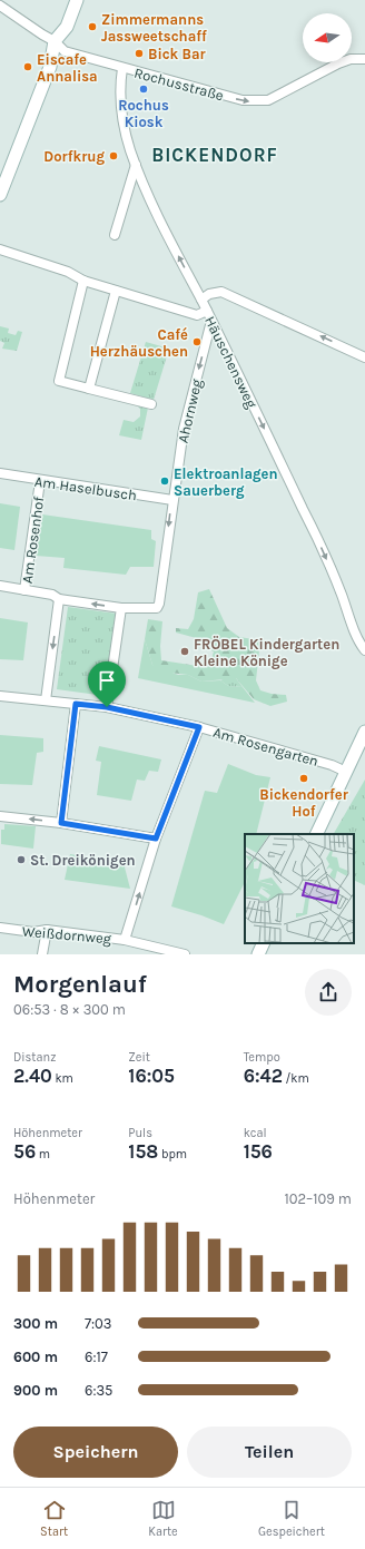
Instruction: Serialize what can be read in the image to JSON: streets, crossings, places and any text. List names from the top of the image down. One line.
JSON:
{"streets":{"street":["Rochusstraße","Häuschensweg","Ahornweg","Am Haselbusch","Am Rosenhof","Am Rosengarten","Weißdornweg"]},"crossings":[["Rochusstraße","Häuschensweg"],["Häuschensweg","Ahornweg"],["Ahornweg","Am Haselbusch"],["Ahornweg","Am Rosenhof"],["Am Haselbusch","Am Rosenhof"]],"one_way":["Rochusstraße","Ahornweg"],"districts":["BICKENDORF"],"places":["Zimmermanns Jassweetschaff","Bick Bar","Eiscafe Annalisa","Rochus Kiosk","Dorfkrug","Café Herzhäuschen","Elektroanlagen Sauerberg","FRÖBEL Kindergarten Kleine Könige","Bickendorfer Hof","St. Dreikönigen"],"north":"left","page":{"heading":["Morgenlauf","06:53 · 8 × 300 m"],"stats":[["Distanz","2.40 km"],["Zeit","16:05"],["Tempo","6:42 /km"],["Höhenmeter","56 m"],["Puls","158 bpm"],["kcal","156"]],"chart":["Höhenmeter","102–109 m"],"list":[{"name":"300 m","note":"7:03"},{"name":"600 m","note":"6:17"},{"name":"900 m","note":"6:35"}],"buttons":["Speichern","Teilen"],"tabs":["Start","Karte","Gespeichert"]}}
